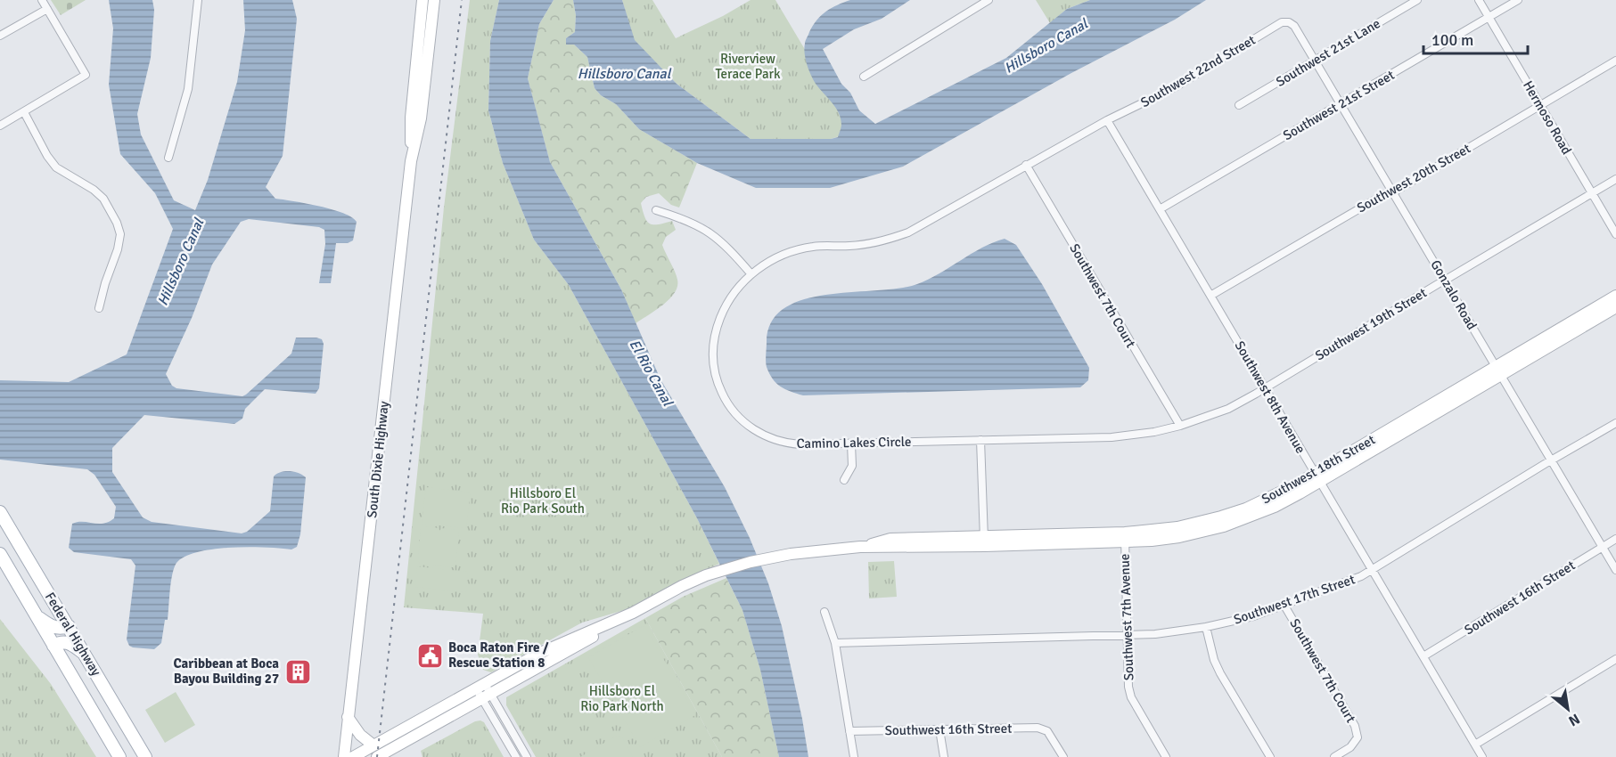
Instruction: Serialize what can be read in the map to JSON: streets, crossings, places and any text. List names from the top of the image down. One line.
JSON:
{"streets":{"main road":["South Dixie Highway","Southwest 18th Street","Federal Highway"],"street":["Southwest 21st Lane","Southwest 22nd Street","Southwest 21st Street","Hermoso Road","Southwest 20th Street","Gonzalo Road","Southwest 7th Court","Southwest 19th Street","Southwest 8th Avenue","Camino Lakes Circle","Southwest 16th Street","Southwest 17th Street","Southwest 7th Avenue"]},"crossings":[["Southwest 21st Lane","Gonzalo Road"],["Southwest 22nd Street","Gonzalo Road"],["Southwest 22nd Street","Southwest 8th Avenue"],["Southwest 22nd Street","Camino Lakes Circle"],["Southwest 21st Street","Hermoso Road"],["Southwest 21st Street","Gonzalo Road"],["Southwest 21st Street","Southwest 8th Avenue"],["Hermoso Road","Southwest 20th Street"],["Hermoso Road","Southwest 19th Street"],["Southwest 20th Street","Gonzalo Road"],["Southwest 20th Street","Southwest 8th Avenue"],["Gonzalo Road","Southwest 19th Street"],["Gonzalo Road","Southwest 18th Street"],["Gonzalo Road","Southwest 16th Street"],["Gonzalo Road","Southwest 17th Street"],["Southwest 7th Court","Camino Lakes Circle"],["Southwest 7th Court","Southwest 17th Street"],["Southwest 19th Street","Southwest 8th Avenue"],["Southwest 19th Street","Camino Lakes Circle"],["Southwest 8th Avenue","Camino Lakes Circle"],["Southwest 8th Avenue","Southwest 18th Street"],["Southwest 8th Avenue","Southwest 16th Street"],["Southwest 8th Avenue","Southwest 17th Street"],["Southwest 18th Street","Southwest 7th Avenue"],["Southwest 17th Street","Southwest 7th Avenue"]],"water":["Hillsboro Canal","El Rio Canal"],"parks":["Riverview Terace Park","Hillsboro El Rio Park South","Hillsboro El Rio Park North"],"places":{"public building":["Boca Raton Fire / Rescue Station 8"],"building":["Caribbean at Boca Bayou Building 27"]},"scale_bar":"100 m","north":"bottom right"}
